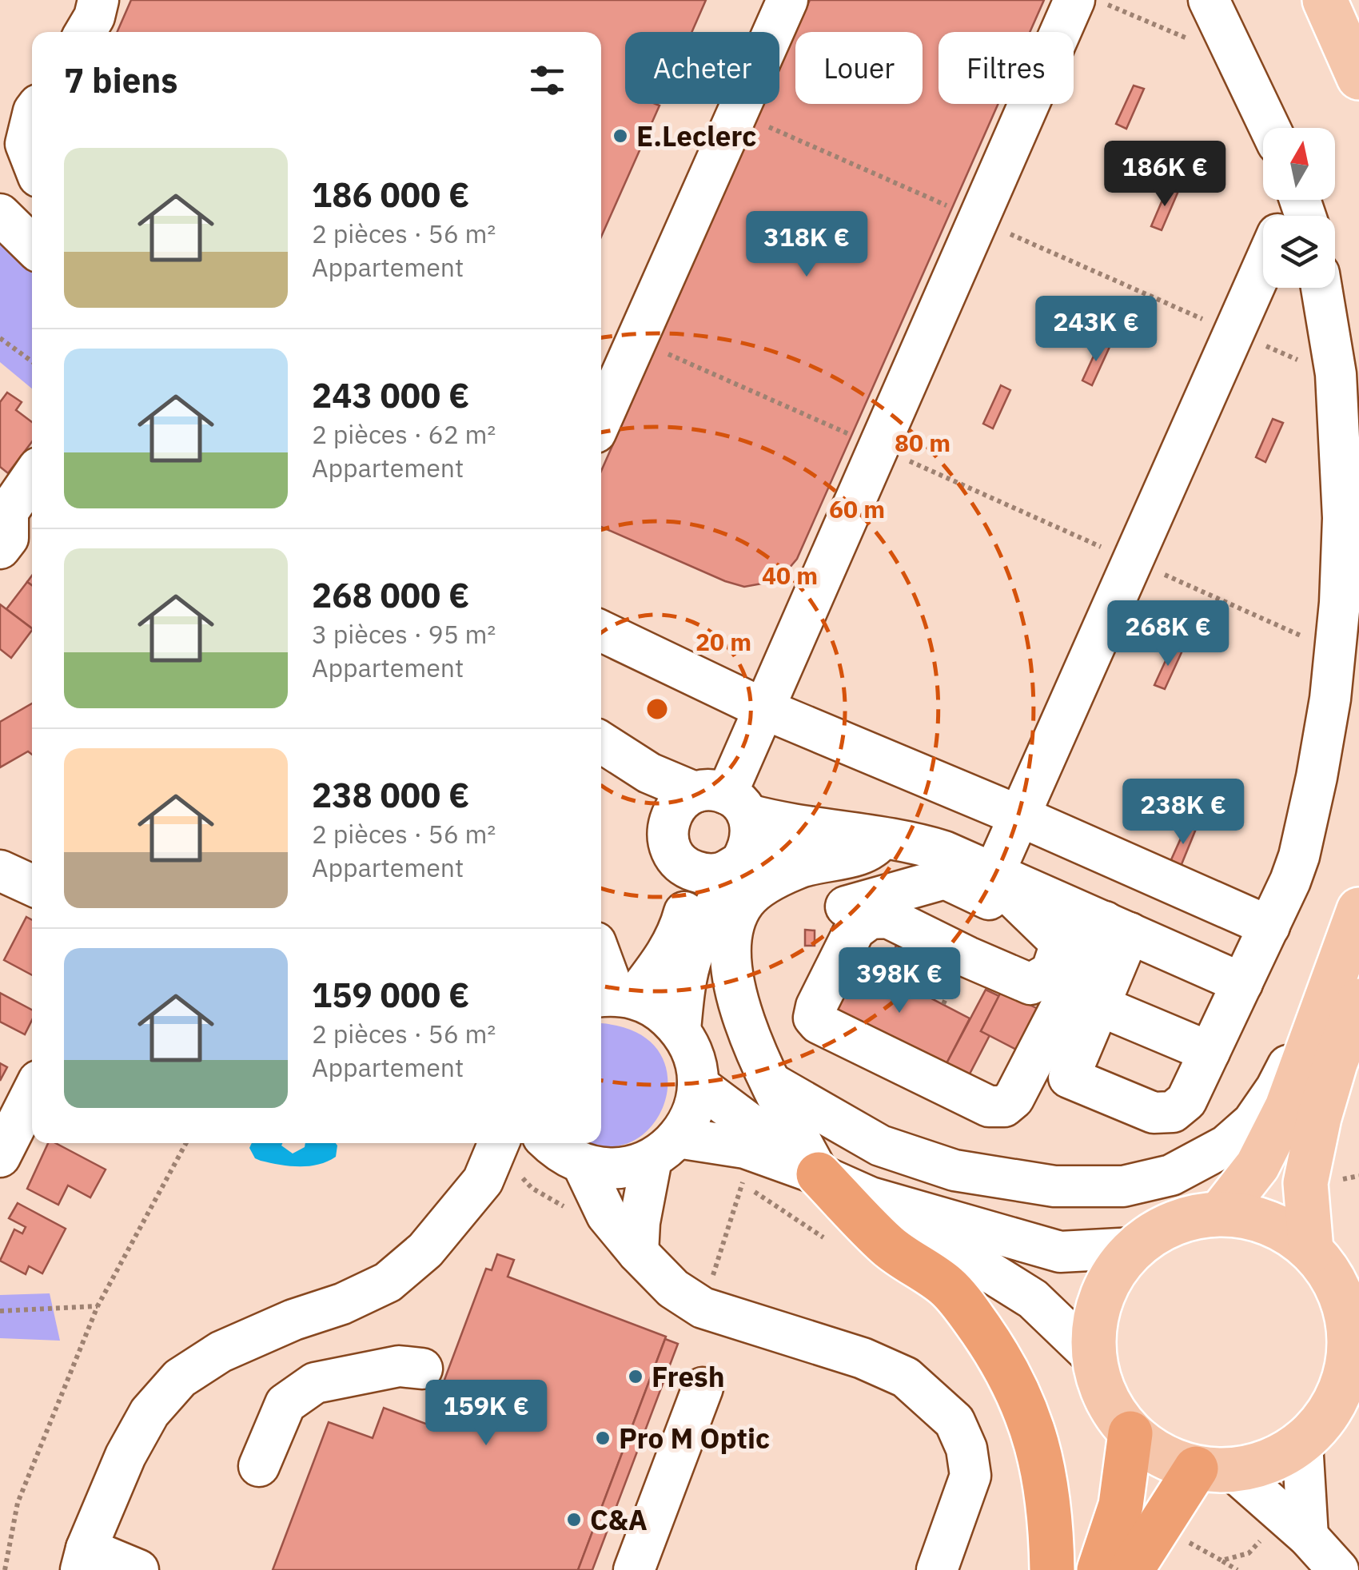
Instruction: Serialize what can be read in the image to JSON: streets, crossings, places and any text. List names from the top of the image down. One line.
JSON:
{"places":["E.Leclerc","Fresh","Pro M Optic","C&A"],"north":"top","page":{"chip":["Acheter","Louer","Filtres"],"heading":"7 biens","list":[{"name":"186 000 €","note":"2 pièces · 56 m² · Appartement"},{"name":"243 000 €","note":"2 pièces · 62 m² · Appartement"},{"name":"268 000 €","note":"3 pièces · 95 m² · Appartement"},{"name":"238 000 €","note":"2 pièces · 56 m² · Appartement"},{"name":"159 000 €","note":"2 pièces · 56 m² · Appartement"}],"price":["186K €","318K €","243K €","268K €","238K €","398K €","159K €"]},"rings":["80 m","60 m","40 m","20 m"]}
